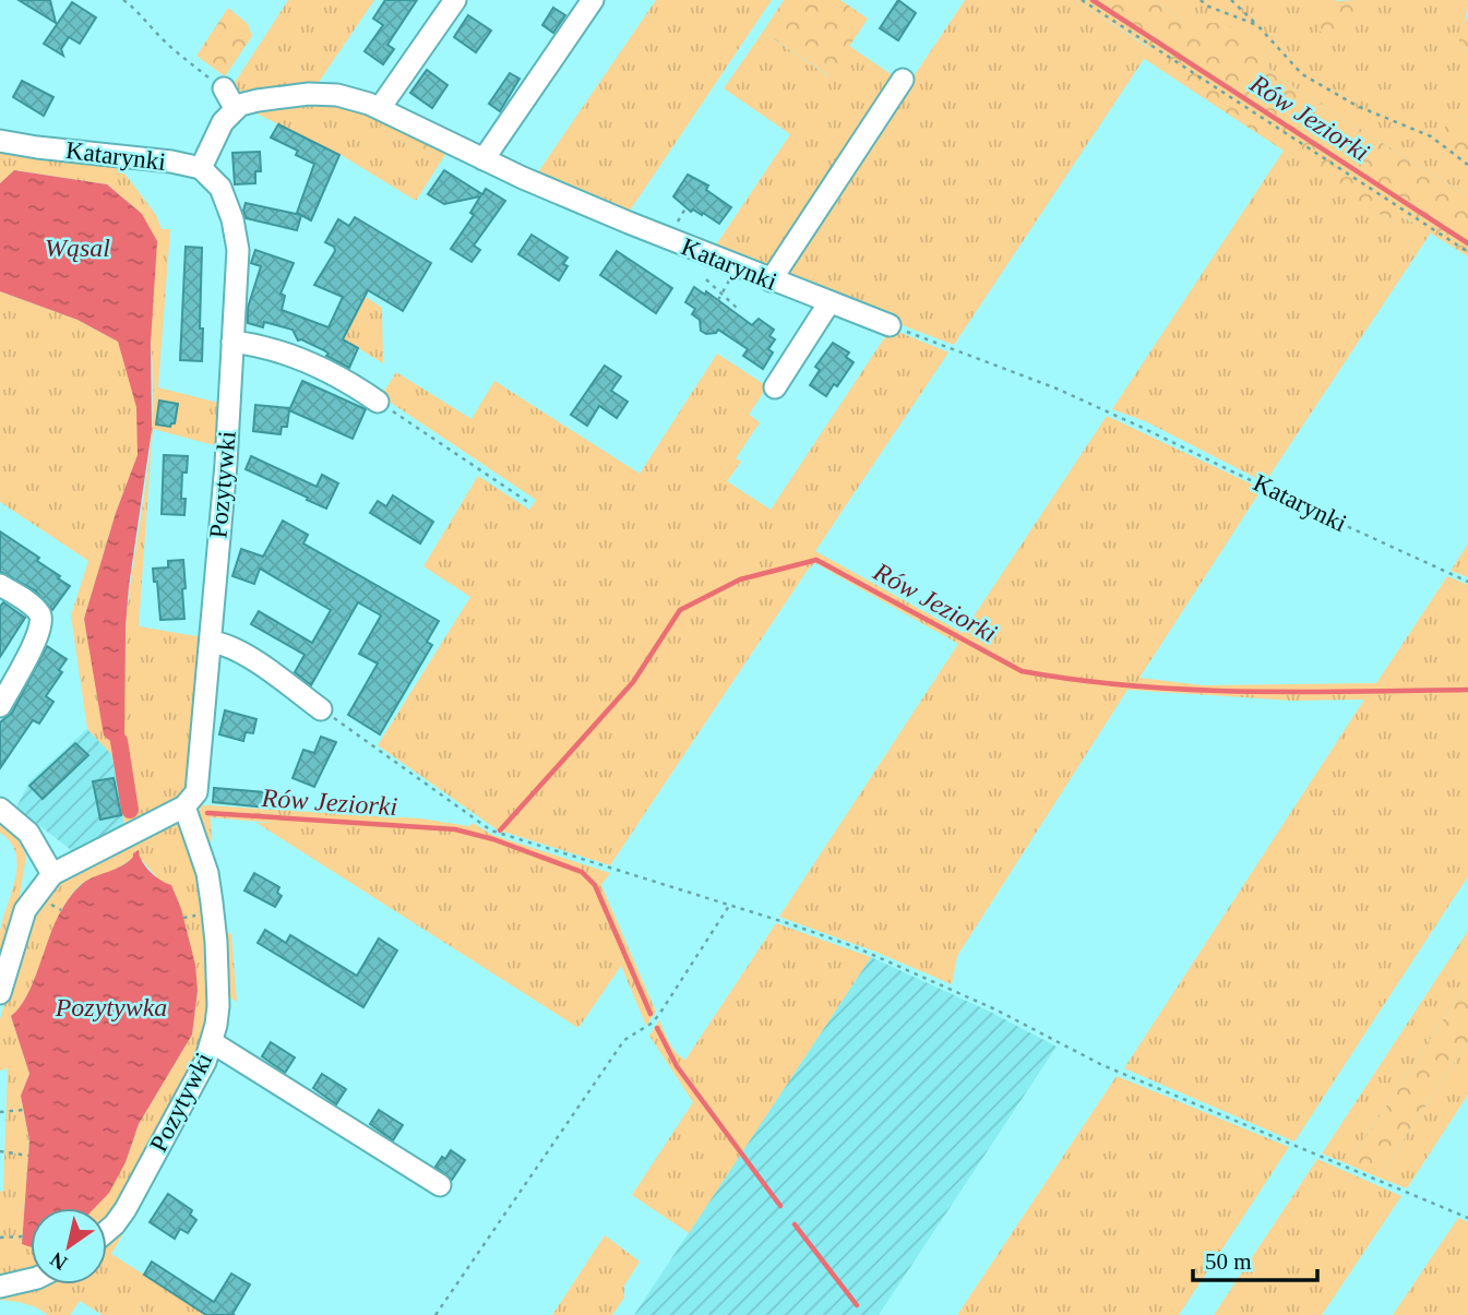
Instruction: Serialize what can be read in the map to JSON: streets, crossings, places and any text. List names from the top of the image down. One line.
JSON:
{"streets":{"street":["Katarynki","Pozytywki"]},"crossings":[["Katarynki","Pozytywki"]],"water":["Rów Jeziorki","Wąsal","Pozytywka"],"scale_bar":"50 m","north":"bottom left"}
